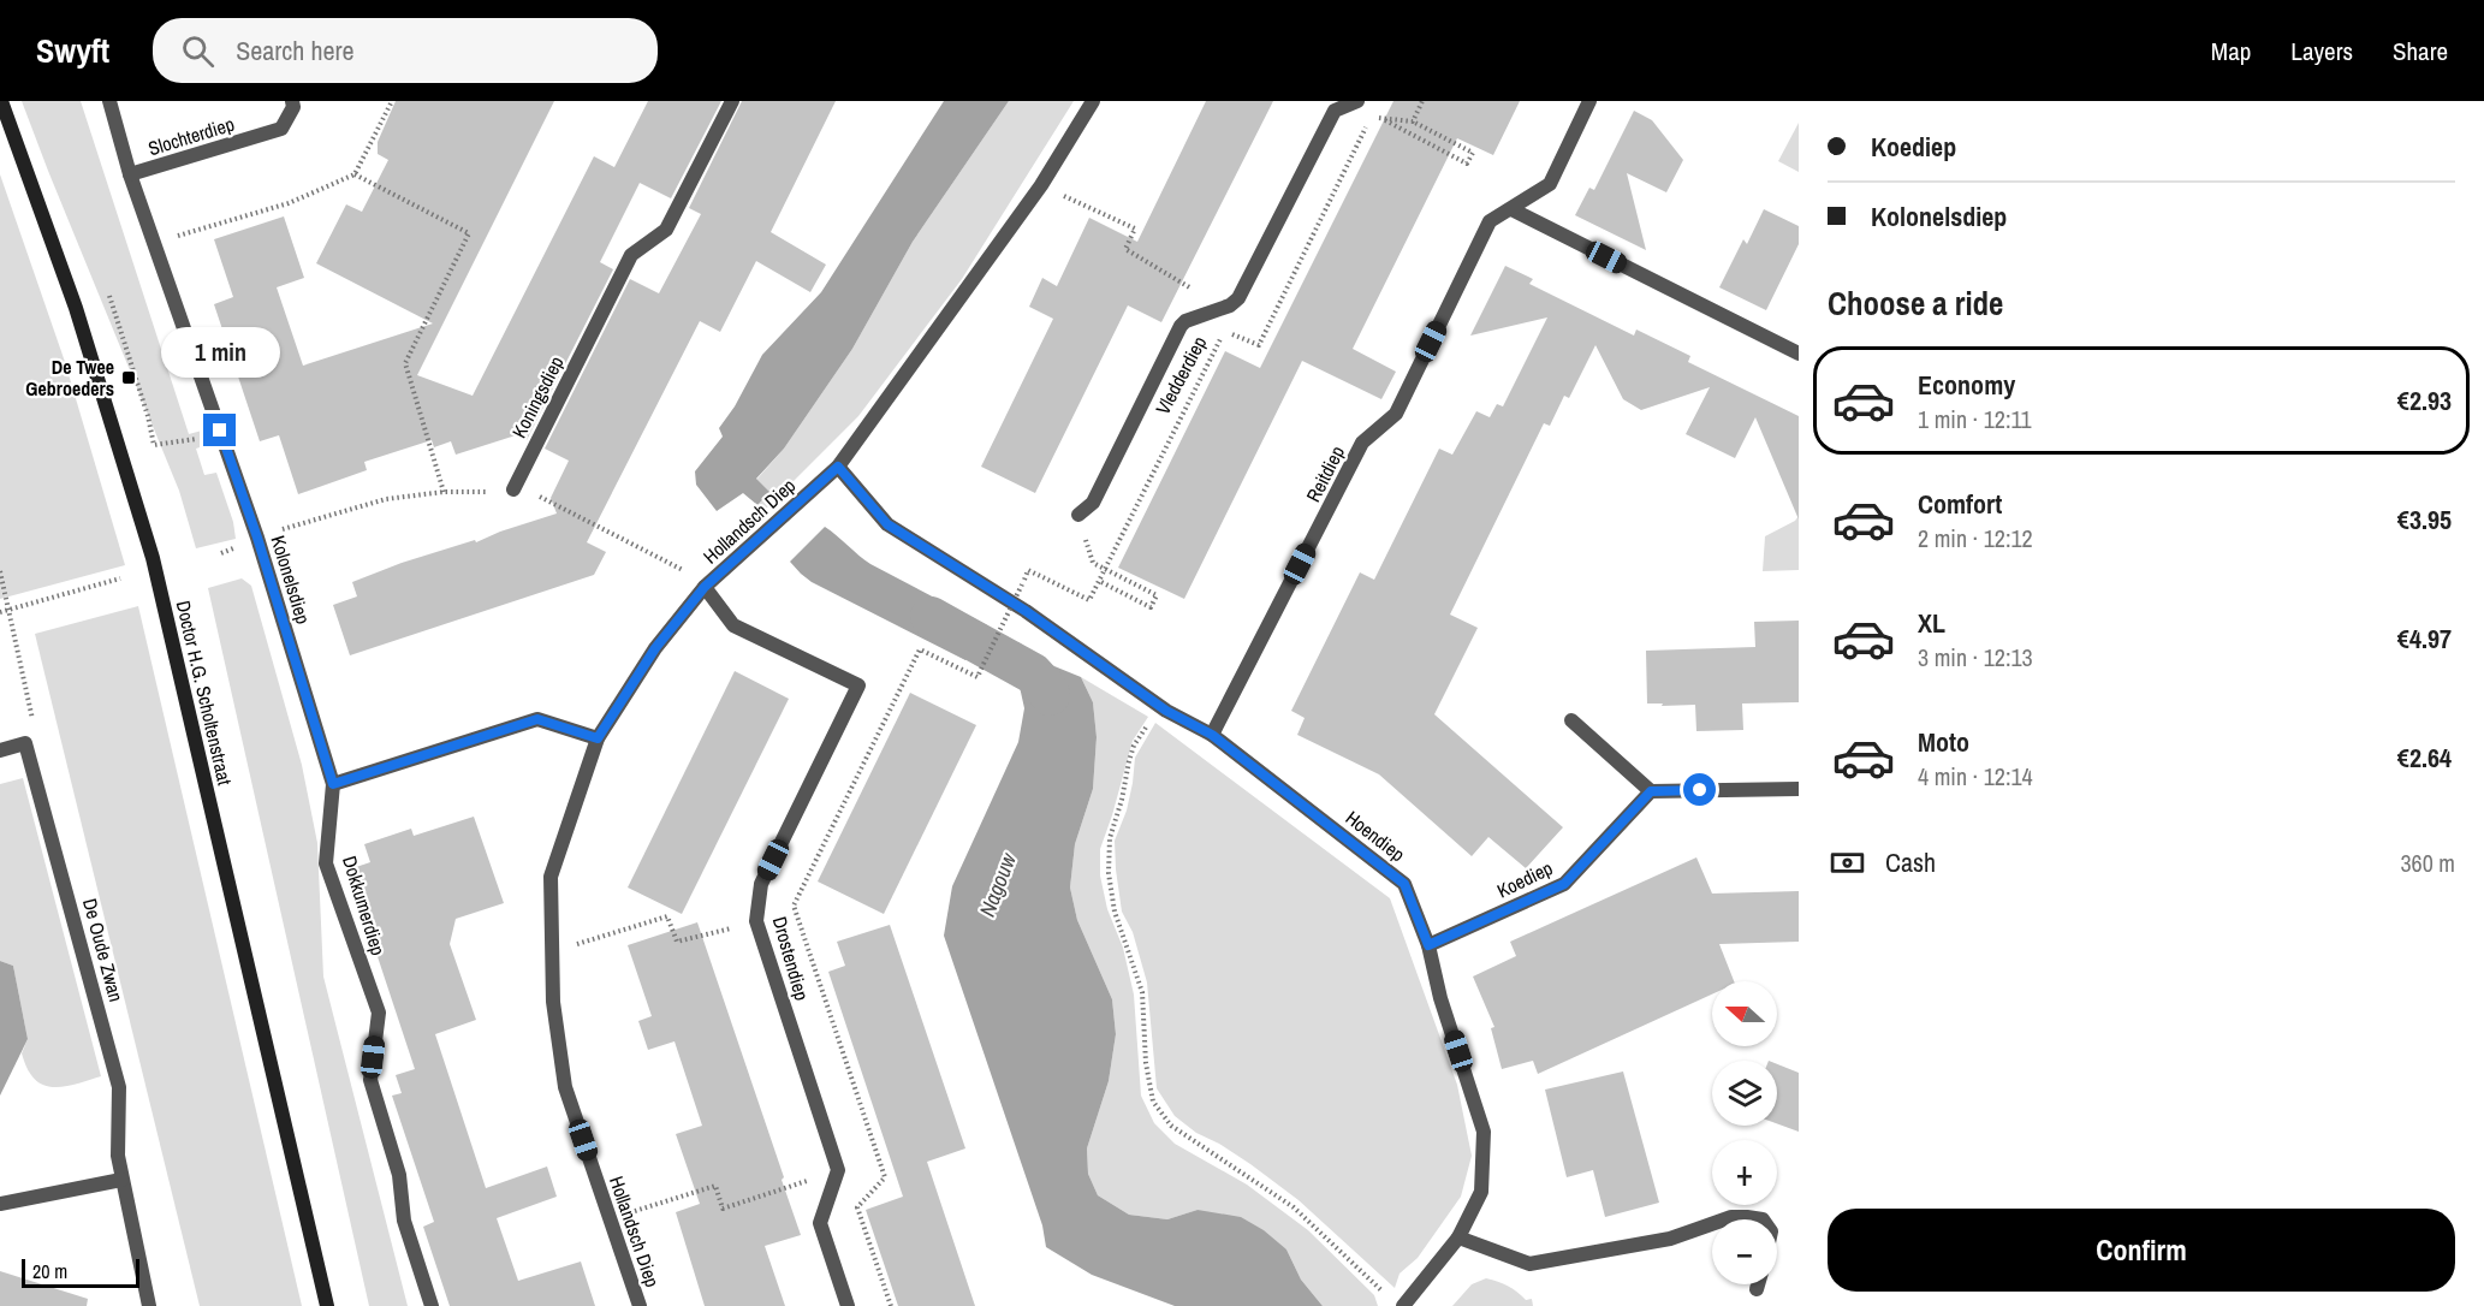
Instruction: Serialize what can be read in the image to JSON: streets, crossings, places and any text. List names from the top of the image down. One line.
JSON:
{"streets":{"main road":["Doctor H.G. Scholtenstraat"],"street":["Slochterdiep","Vledderdiep","Koningsdiep","Reitdiep","Hollandsch Diep","Kolonelsdiep","Hoendiep","Koediep","Dokkumerdiep","De Oude Zwan","Drostendiep"]},"crossings":[["Slochterdiep","Kolonelsdiep"],["Vledderdiep","Drostendiep"],["Reitdiep","Hoendiep"],["Hollandsch Diep","Hoendiep"],["Hollandsch Diep","Drostendiep"],["Kolonelsdiep","Dokkumerdiep"],["Hoendiep","Koediep"]],"water":["Nagouw"],"places":{"transit":["De Twee Gebroeders"]},"scale_bar":"20 m","north":"left","page":{"header":"Swyft","search":"Search here","nav":["Map","Layers","Share"],"banner":["Koediep","Kolonelsdiep"],"heading":"Choose a ride","bubble":"1 min","list":[{"name":"Economy","note":"1 min · 12:11","value":"€2.93"},{"name":"Comfort","note":"2 min · 12:12","value":"€3.95"},{"name":"XL","note":"3 min · 12:13","value":"€4.97"},{"name":"Moto","note":"4 min · 12:14","value":"€2.64"}],"pay":["Cash","360 m"],"map_buttons":["+","−"],"buttons":"Confirm","scale":"20 m"}}
